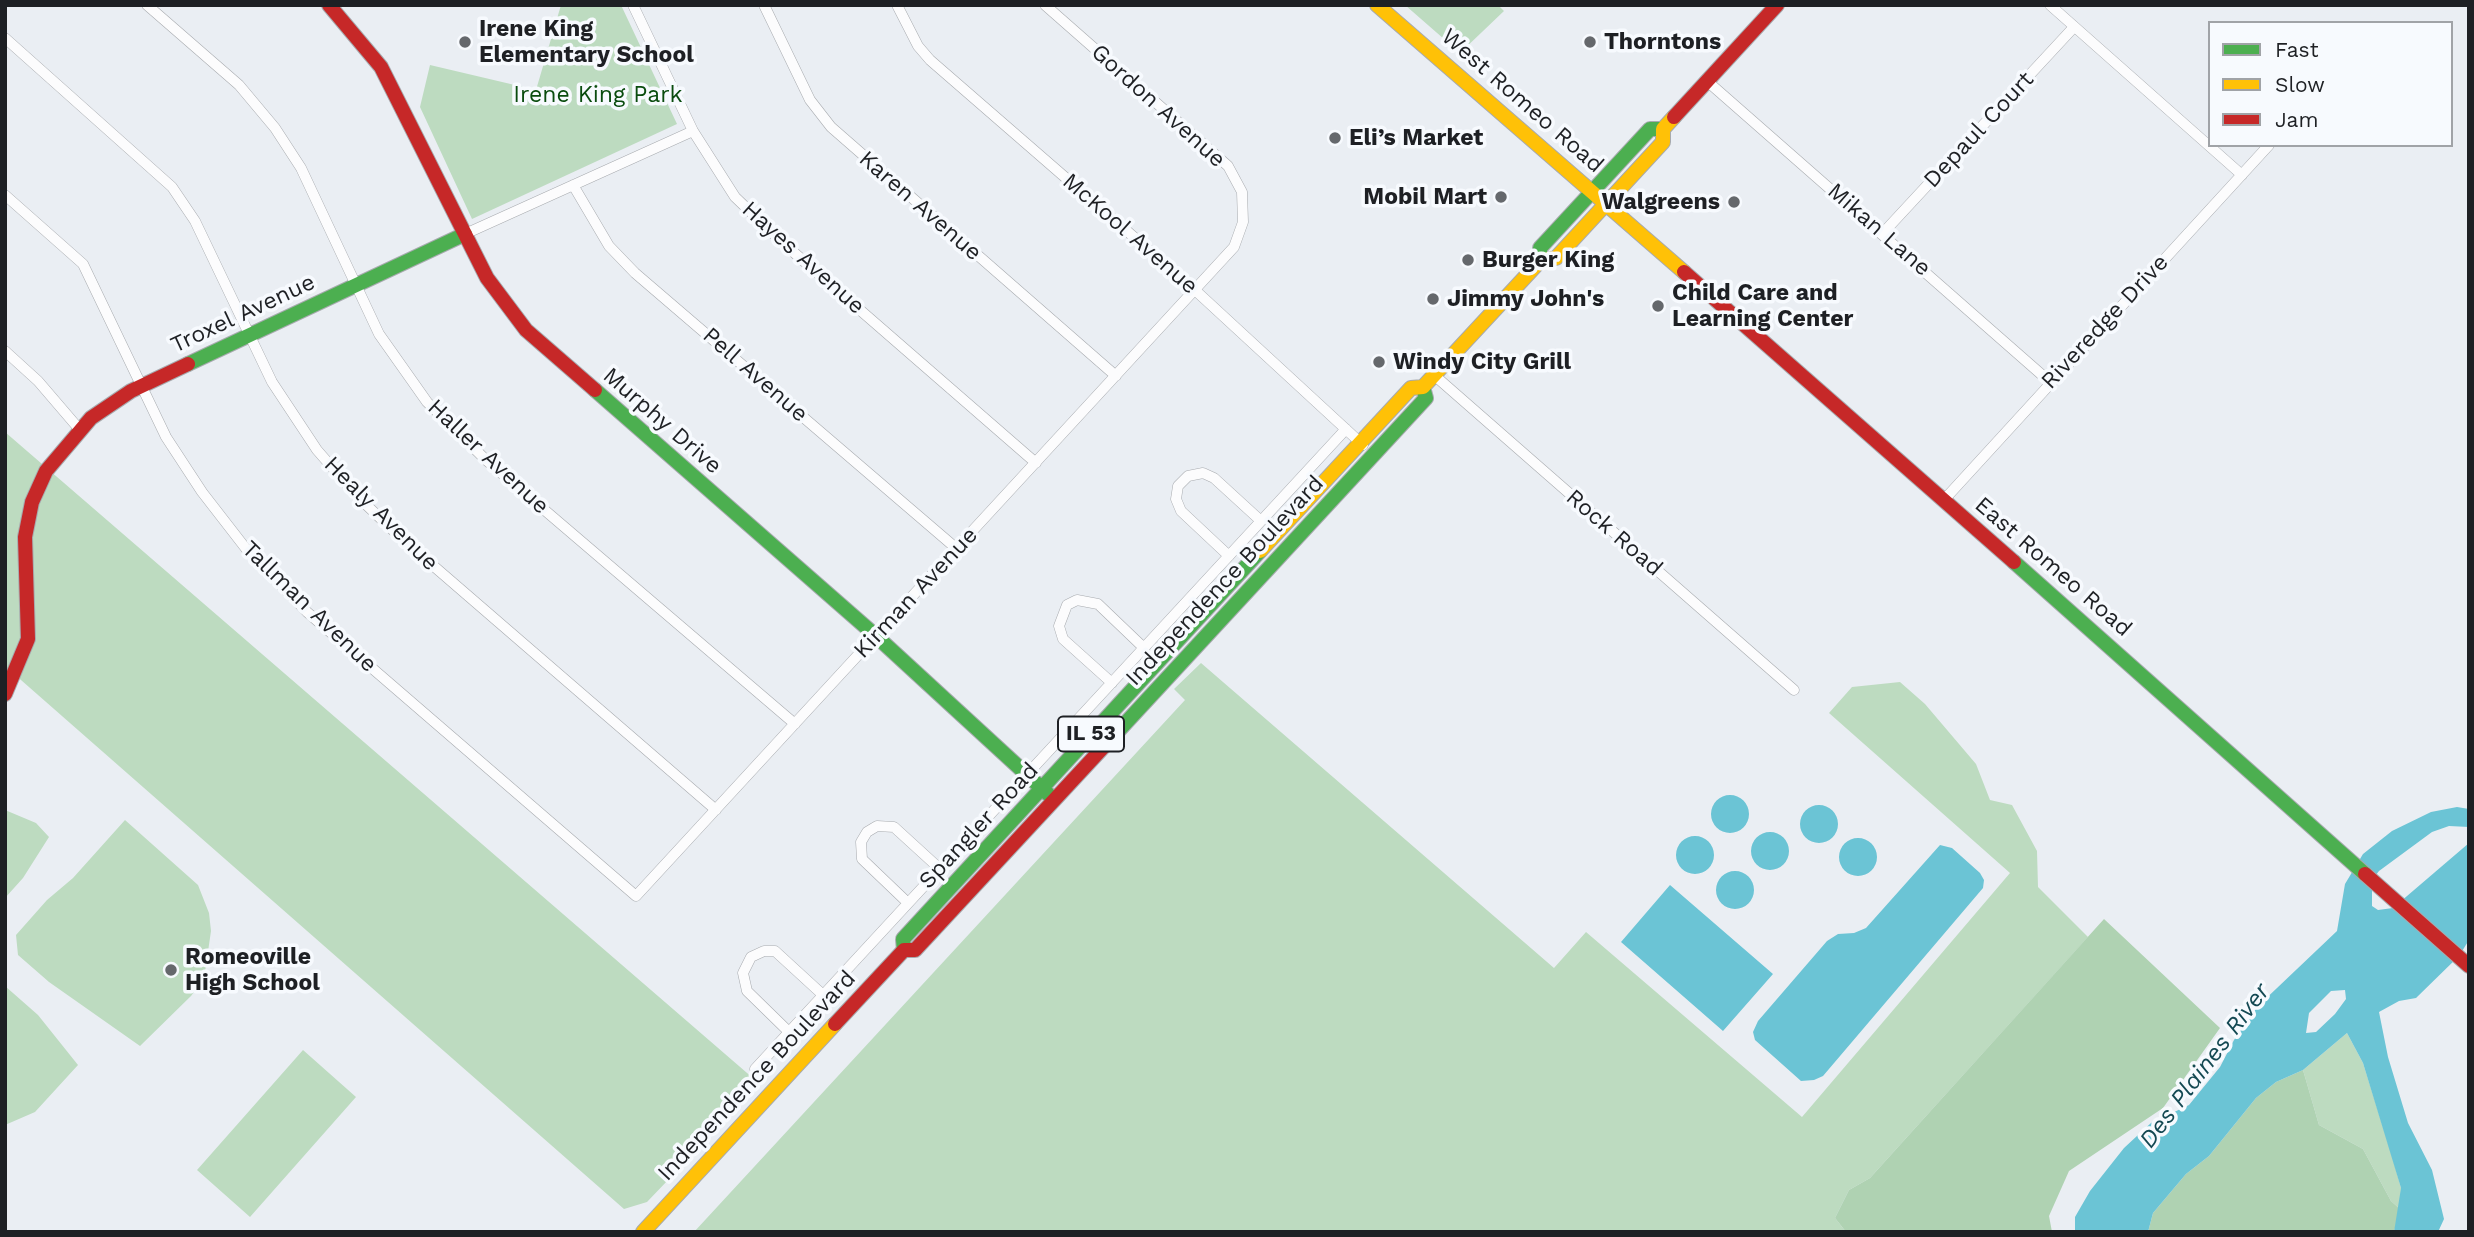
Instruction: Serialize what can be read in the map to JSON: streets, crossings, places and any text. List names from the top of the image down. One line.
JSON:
{"streets":{"main road":["West Romeo Road","Troxel Avenue","Murphy Drive","East Romeo Road","Independence Boulevard","IL 53"],"street":["Gordon Avenue","Depaul Court","Karen Avenue","Mikan Lane","McKool Avenue","Hayes Avenue","Riveredge Drive","Pell Avenue","Haller Avenue","Healy Avenue","Rock Road","Kirman Avenue","Tallman Avenue","Spangler Road"]},"crossings":[["West Romeo Road","East Romeo Road"],["West Romeo Road","Independence Boulevard"],["Gordon Avenue","McKool Avenue"],["Gordon Avenue","Kirman Avenue"],["Depaul Court","Mikan Lane"],["Karen Avenue","Kirman Avenue"],["Mikan Lane","Riveredge Drive"],["Mikan Lane","Independence Boulevard"],["McKool Avenue","Independence Boulevard"],["McKool Avenue","Kirman Avenue"],["McKool Avenue","Spangler Road"],["Hayes Avenue","Troxel Avenue"],["Hayes Avenue","Kirman Avenue"],["Troxel Avenue","Pell Avenue"],["Troxel Avenue","Murphy Drive"],["Troxel Avenue","Haller Avenue"],["Troxel Avenue","Healy Avenue"],["Troxel Avenue","Tallman Avenue"],["Riveredge Drive","East Romeo Road"],["Pell Avenue","Kirman Avenue"],["Murphy Drive","Independence Boulevard"],["Murphy Drive","Kirman Avenue"],["Murphy Drive","Spangler Road"],["Haller Avenue","Kirman Avenue"],["Healy Avenue","Kirman Avenue"],["Rock Road","Independence Boulevard"],["East Romeo Road","Independence Boulevard"],["Kirman Avenue","Tallman Avenue"]],"water":["Des Plaines River"],"parks":["Irene King Park"],"places":["Irene King Elementary School","Thorntons","Eli’s Market","Mobil Mart","Walgreens","Burger King","Jimmy John's","Child Care and Learning Center","Windy City Grill","Romeoville High School"],"legend":["Fast","Slow","Jam"]}
